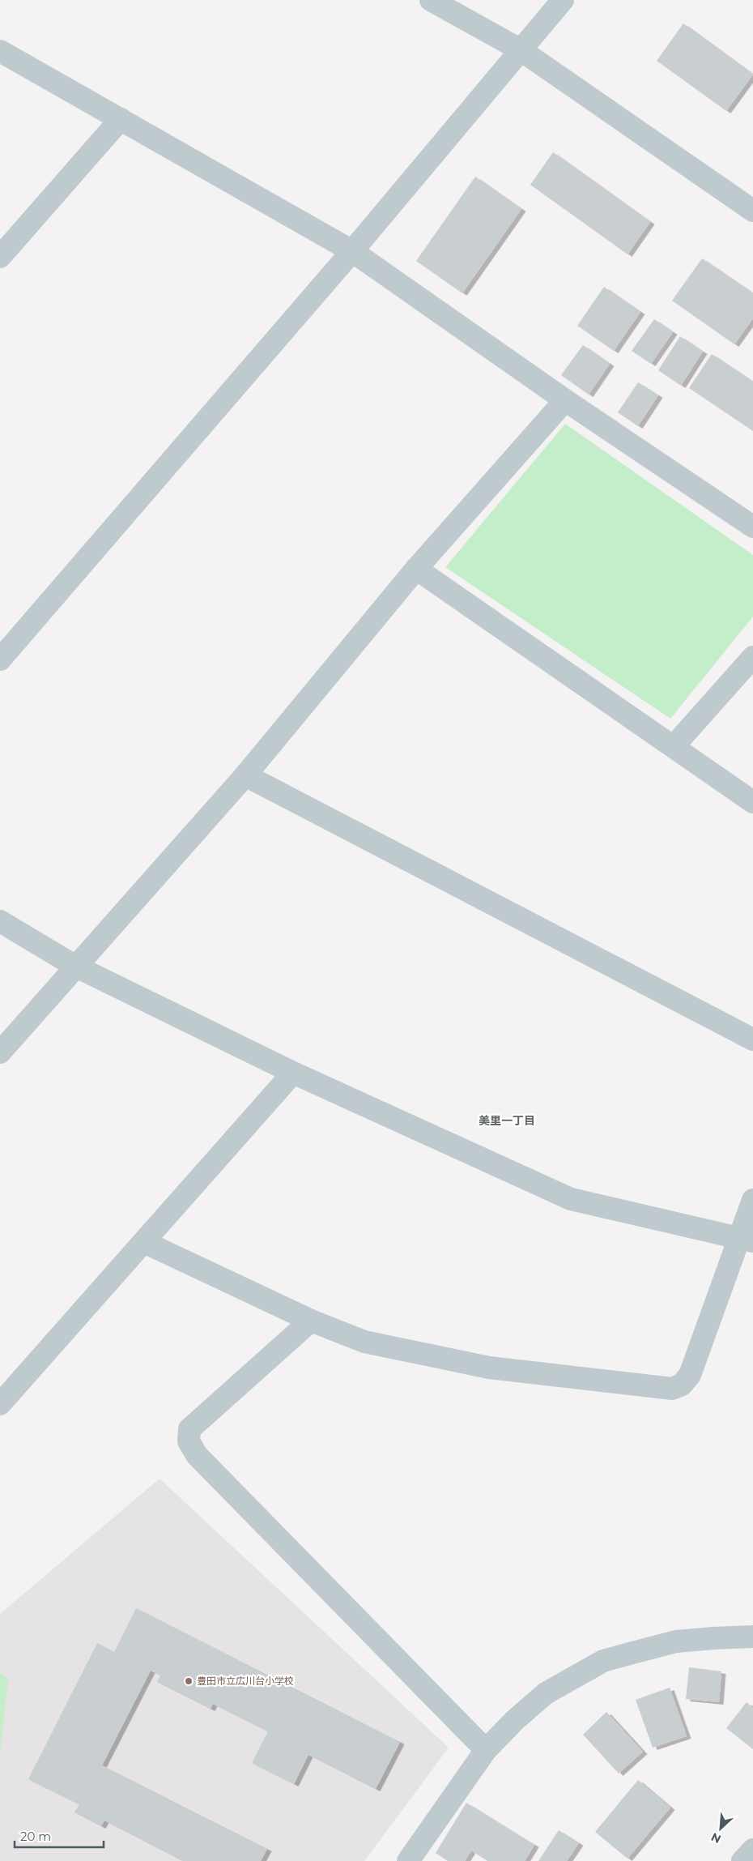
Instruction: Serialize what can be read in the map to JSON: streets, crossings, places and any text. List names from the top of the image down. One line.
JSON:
{"districts":["美里一丁目"],"places":["豊田市立広川台小学校"],"scale_bar":"20 m","north":"bottom left"}
